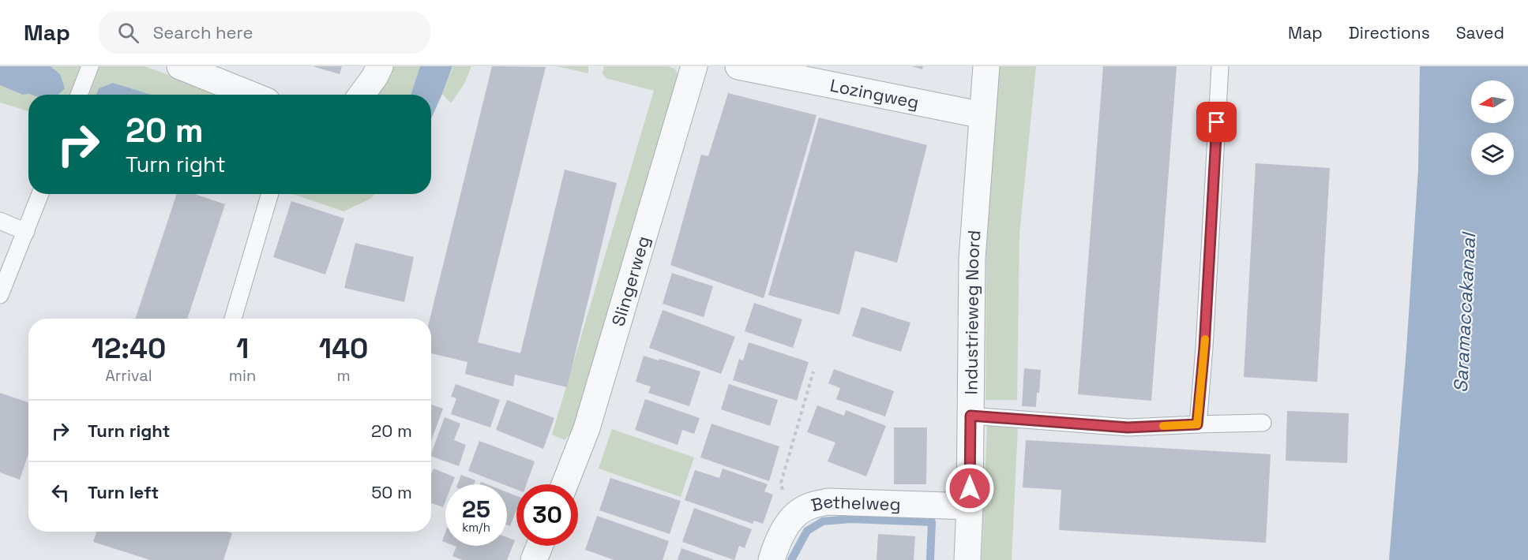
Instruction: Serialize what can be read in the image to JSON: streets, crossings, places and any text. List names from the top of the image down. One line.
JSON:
{"streets":{"street":["Lozingweg","Slingerweg","Industrieweg Noord","Bethelweg"]},"crossings":[["Lozingweg","Industrieweg Noord"],["Industrieweg Noord","Bethelweg"]],"water":["Saramaccakanaal"],"north":"left","page":{"header":"Map","search":"Search here","nav":["Map","Directions","Saved"],"turn":["20 m","Turn right"],"eta":["12:40","Arrival","1","min","140","m"],"list":[{"name":"Turn right","value":"20 m"},{"name":"Turn left","value":"50 m"}],"speed":"25 km/h","limit":"30"}}
